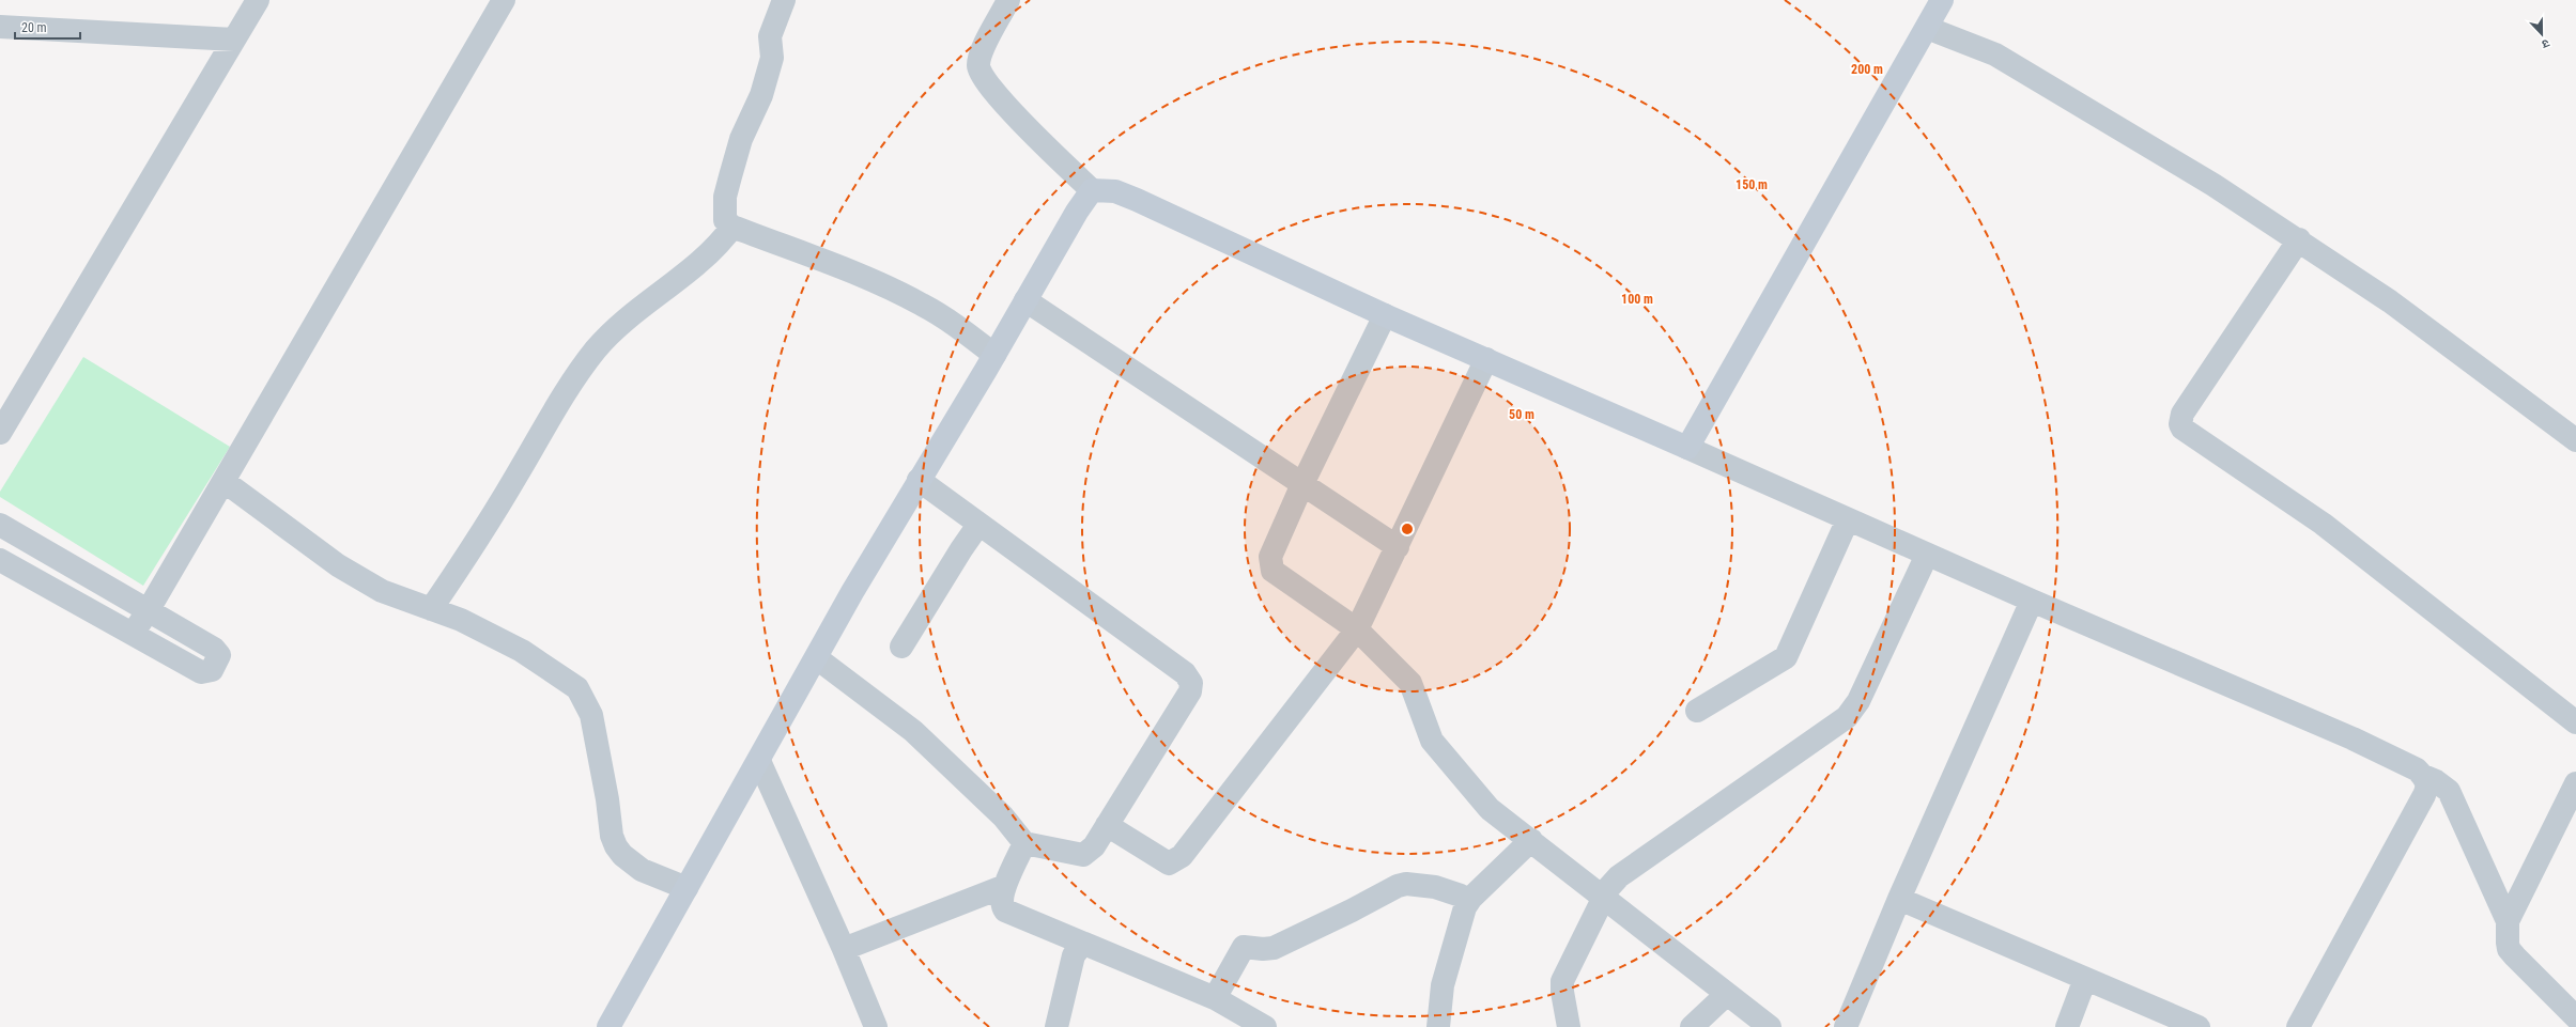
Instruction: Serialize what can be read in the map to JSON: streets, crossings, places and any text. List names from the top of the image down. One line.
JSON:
{"scale_bar":"20 m","north":"bottom","rings":["200 m","150 m","100 m","50 m"]}
